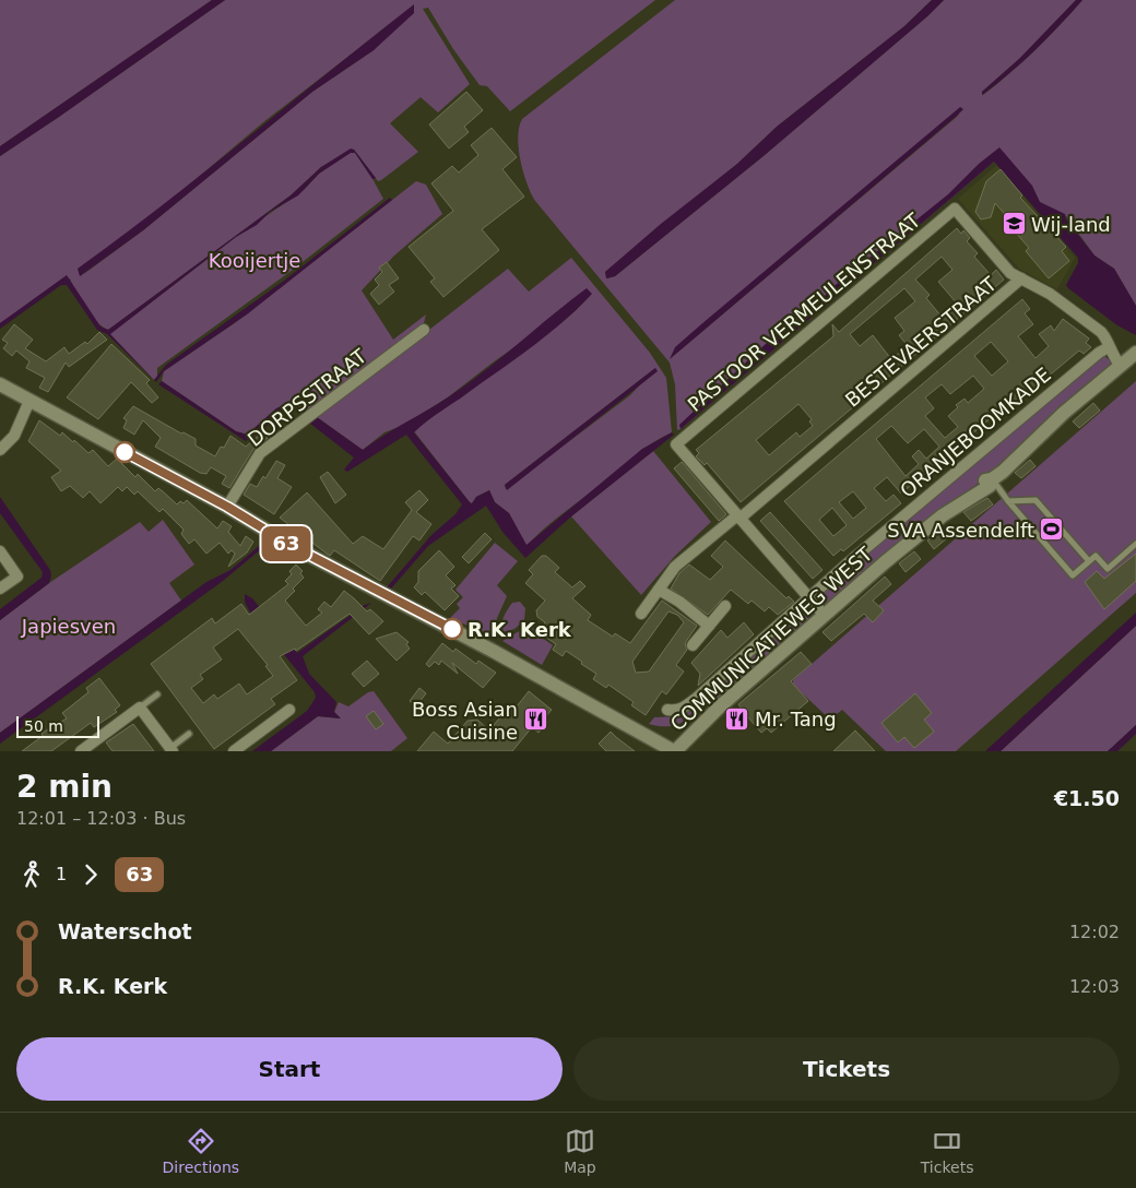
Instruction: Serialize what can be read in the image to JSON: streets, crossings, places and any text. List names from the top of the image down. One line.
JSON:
{"streets":{"street":["PASTOOR VERMEULENSTRAAT","BESTEVAERSTRAAT","DORPSSTRAAT","ORANJEBOOMKADE","COMMUNICATIEWEG WEST"]},"crossings":[["PASTOOR VERMEULENSTRAAT","BESTEVAERSTRAAT"],["BESTEVAERSTRAAT","ORANJEBOOMKADE"],["BESTEVAERSTRAAT","COMMUNICATIEWEG WEST"]],"parks":["Kooijertje","Japiesven"],"places":{"school or university":["Wij-land"],"sports":["SVA Assendelft"],"other":["R.K. Kerk"],"restaurant":["Mr. Tang","Boss Asian Cuisine"]},"lines":["bus line 63"],"scale_bar":"50 m","page":{"on_map":"63","scale":"50 m","heading":["2 min","12:01 – 12:03 · Bus","€1.50"],"legs":["1","63"],"list":[{"name":"Waterschot","value":"12:02"},{"name":"R.K. Kerk","value":"12:03"}],"buttons":["Start","Tickets"],"tabs":["Directions","Map","Tickets"]}}
